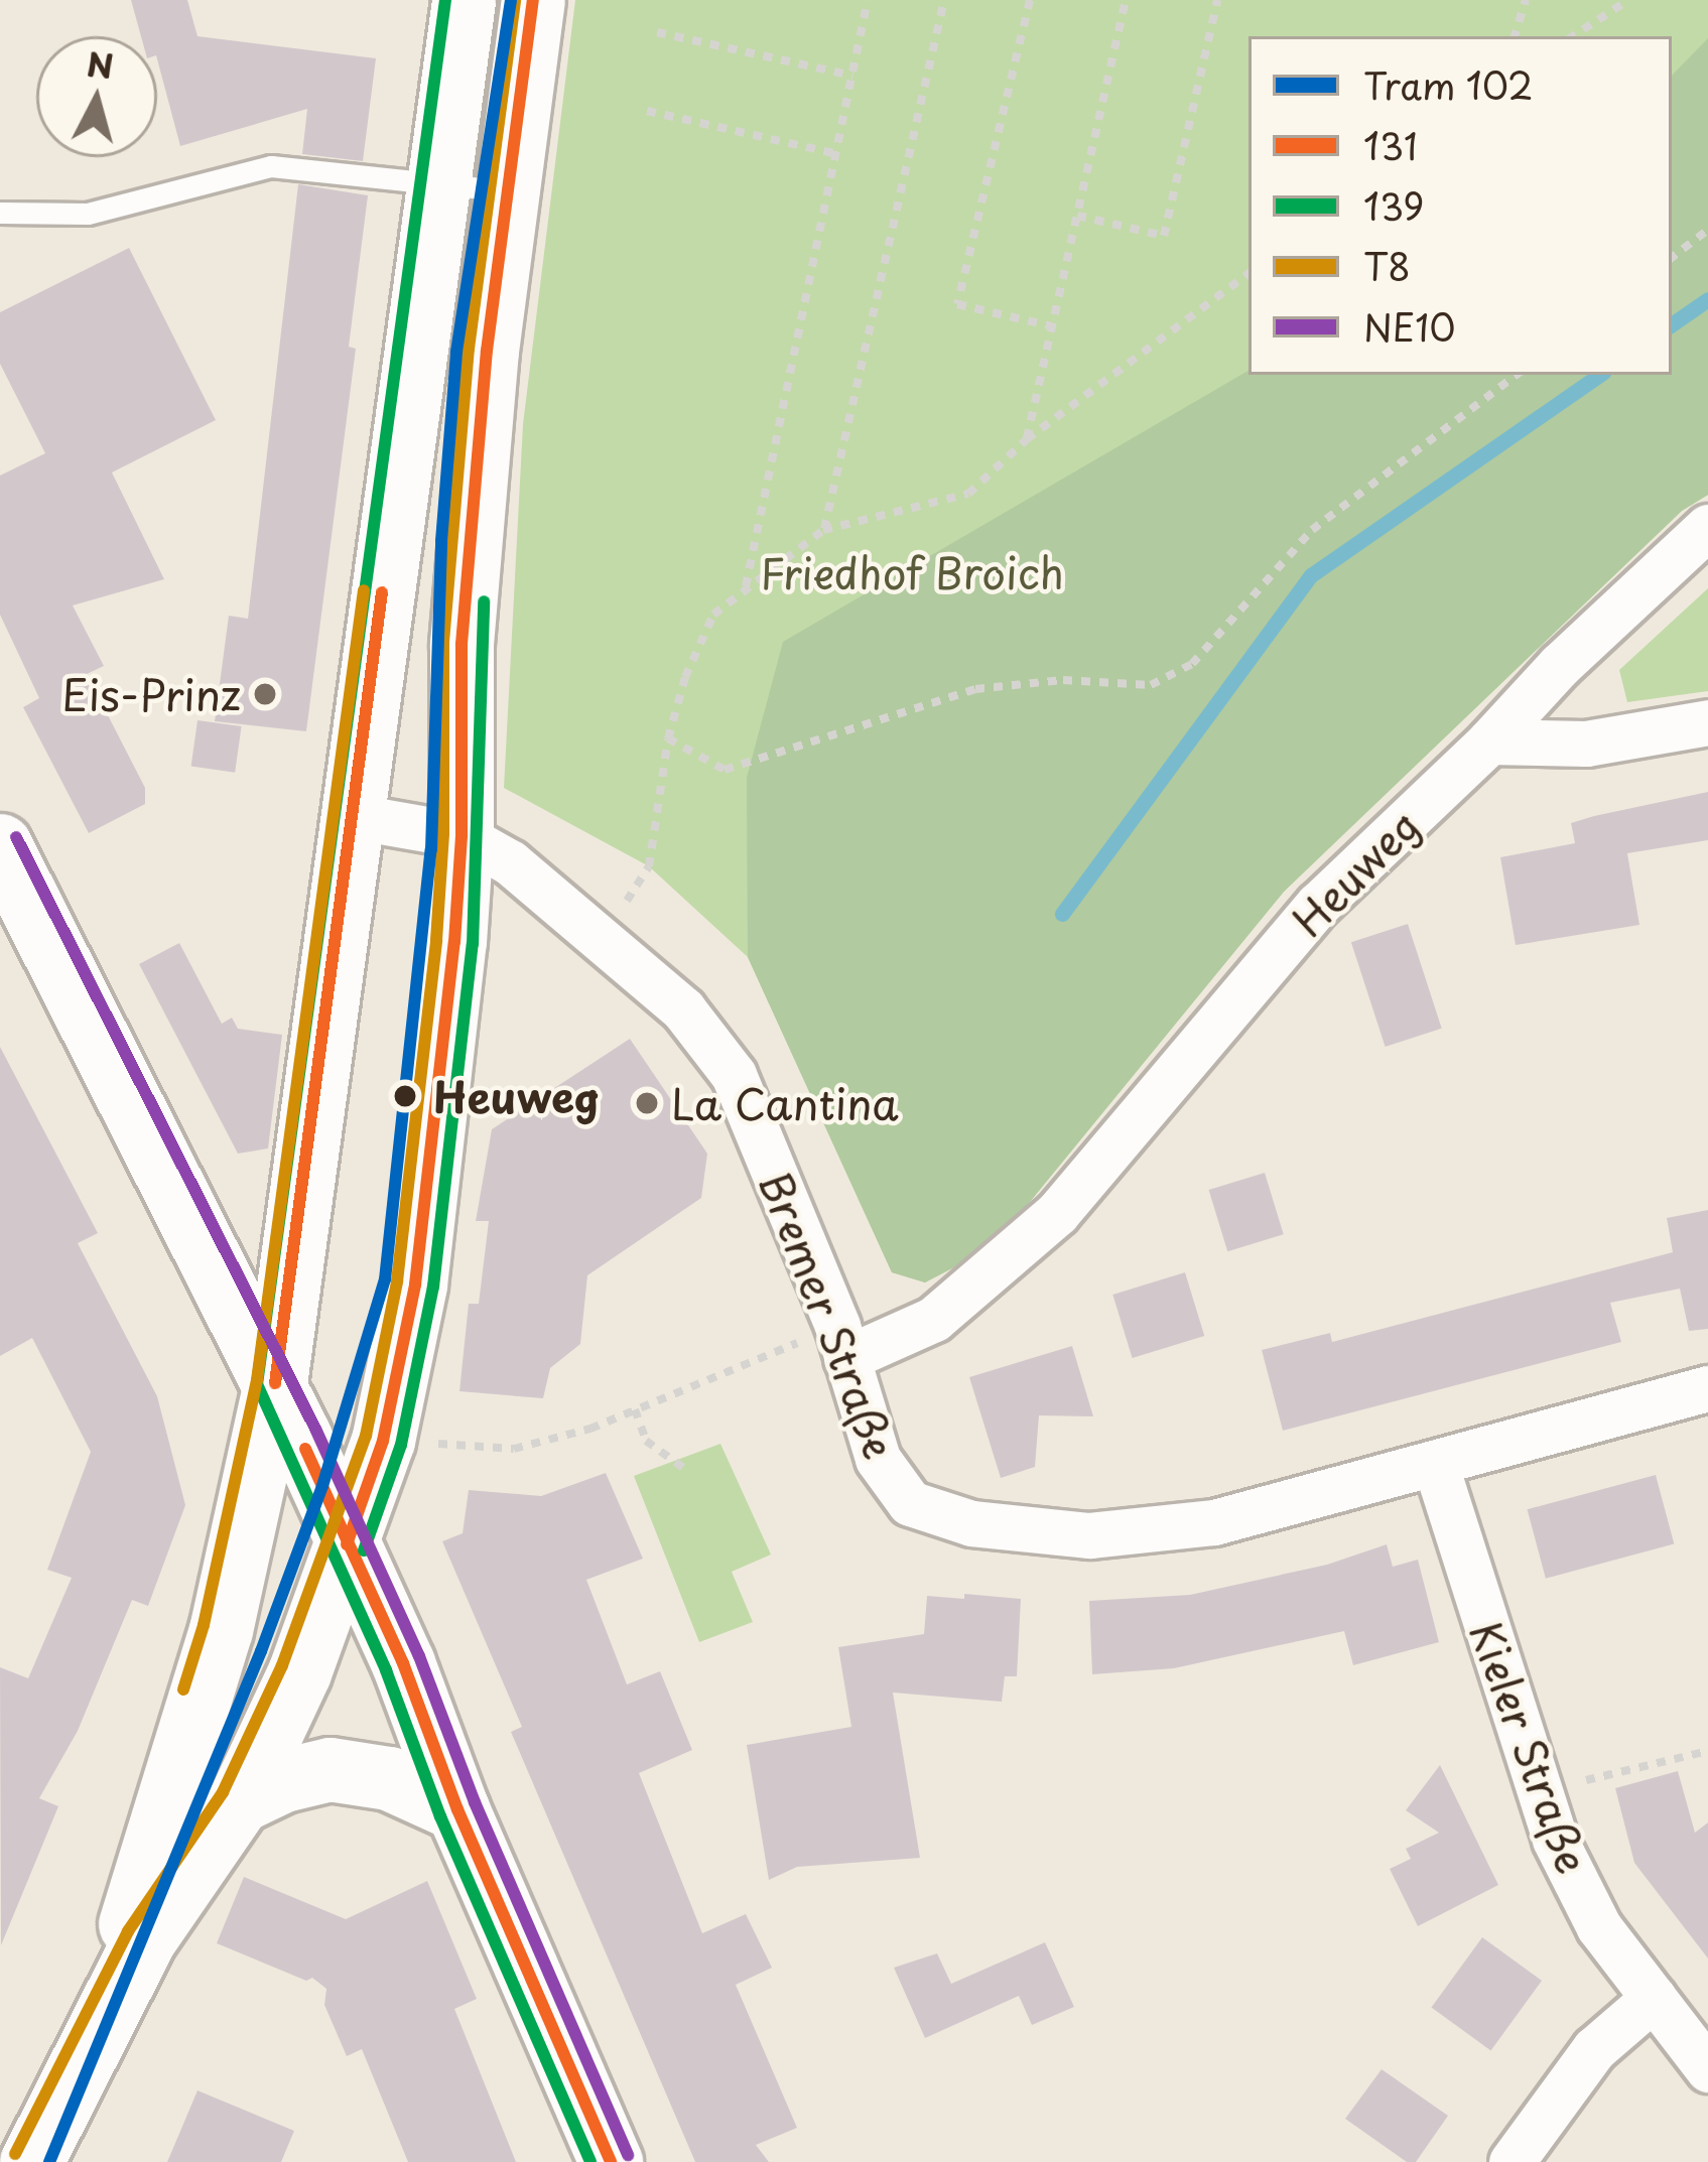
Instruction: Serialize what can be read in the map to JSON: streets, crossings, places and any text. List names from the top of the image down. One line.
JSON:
{"streets":{"street":["Heuweg","Bremer Straße","Kieler Straße"]},"crossings":[["Heuweg","Bremer Straße"],["Bremer Straße","Kieler Straße"]],"parks":["Friedhof Broich"],"places":["Eis-Prinz","Heuweg","La Cantina"],"lines":["tram line 102","transit line 131","transit line 139","transit line T8","transit line NE10"],"legend":["Tram 102","131","139","T8","NE10"],"north":"top"}
